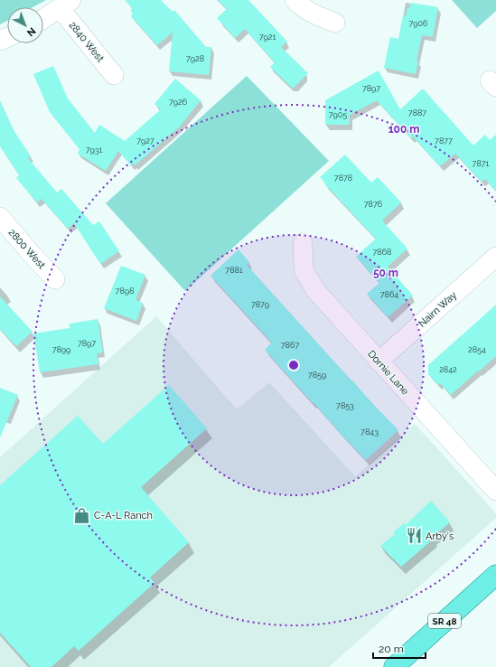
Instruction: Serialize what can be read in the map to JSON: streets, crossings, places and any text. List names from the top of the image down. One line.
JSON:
{"streets":{"main road":["SR 48"],"street":["2840 West","2800 West","Nairn Way","Dornie Lane"]},"crossings":[["Nairn Way","Dornie Lane"]],"places":{"shop":["C-A-L Ranch"],"restaurant":["Arby's"]},"house_numbers":["7906","7921","7928","7897","7926","7887","7905","7927","7877","7931","7871","7878","7876","7868","7881","7898","7864","7879","7897","7867","7899","2854","2842","7859","7853","7843"],"scale_bar":"20 m","north":"bottom right","rings":["100 m","50 m"]}
